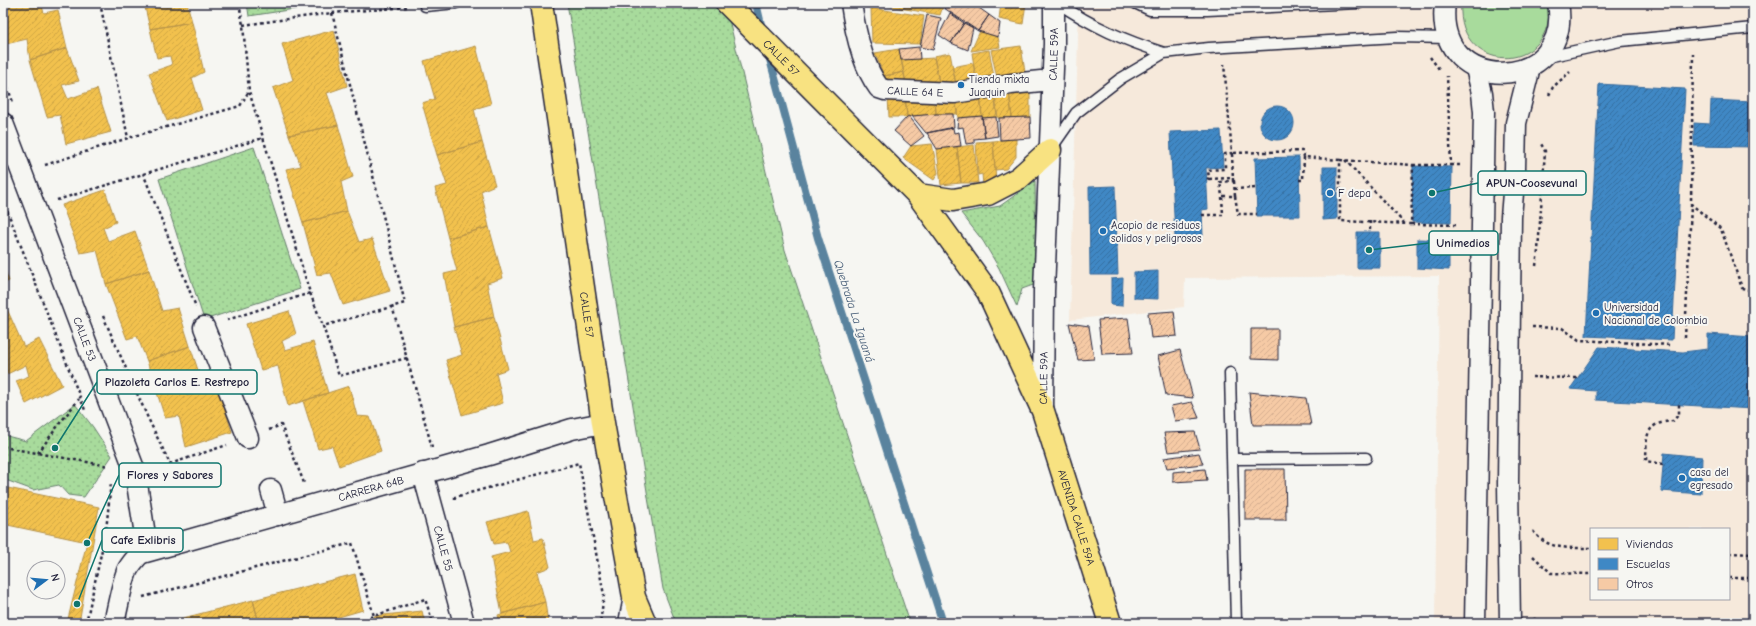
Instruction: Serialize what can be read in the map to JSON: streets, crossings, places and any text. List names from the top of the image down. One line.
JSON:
{"streets":{"highway":["CALLE 59A","CALLE 57","AVENIDA CALLE 59A"],"street":["CALLE 64 E","CALLE 53","CARRERA 64B","CALLE 55"]},"crossings":[["CALLE 59A","CALLE 57"],["CALLE 59A","AVENIDA CALLE 59A"],["CALLE 57","CARRERA 64B"],["CALLE 53","CARRERA 64B"],["CARRERA 64B","CALLE 55"]],"water":["Quebrada La Iguaná"],"places":["Tienda mixta Juaquin","F depa","APUN-Coosevunal","Acopio de residuos solidos y peligrosos","Unimedios","Universidad Nacional de Colombia","Plazoleta Carlos E. Restrepo","casa del egresado","Flores y Sabores","Cafe Exlibris"],"legend":["Viviendas","Escuelas","Otros"],"north":"right"}
